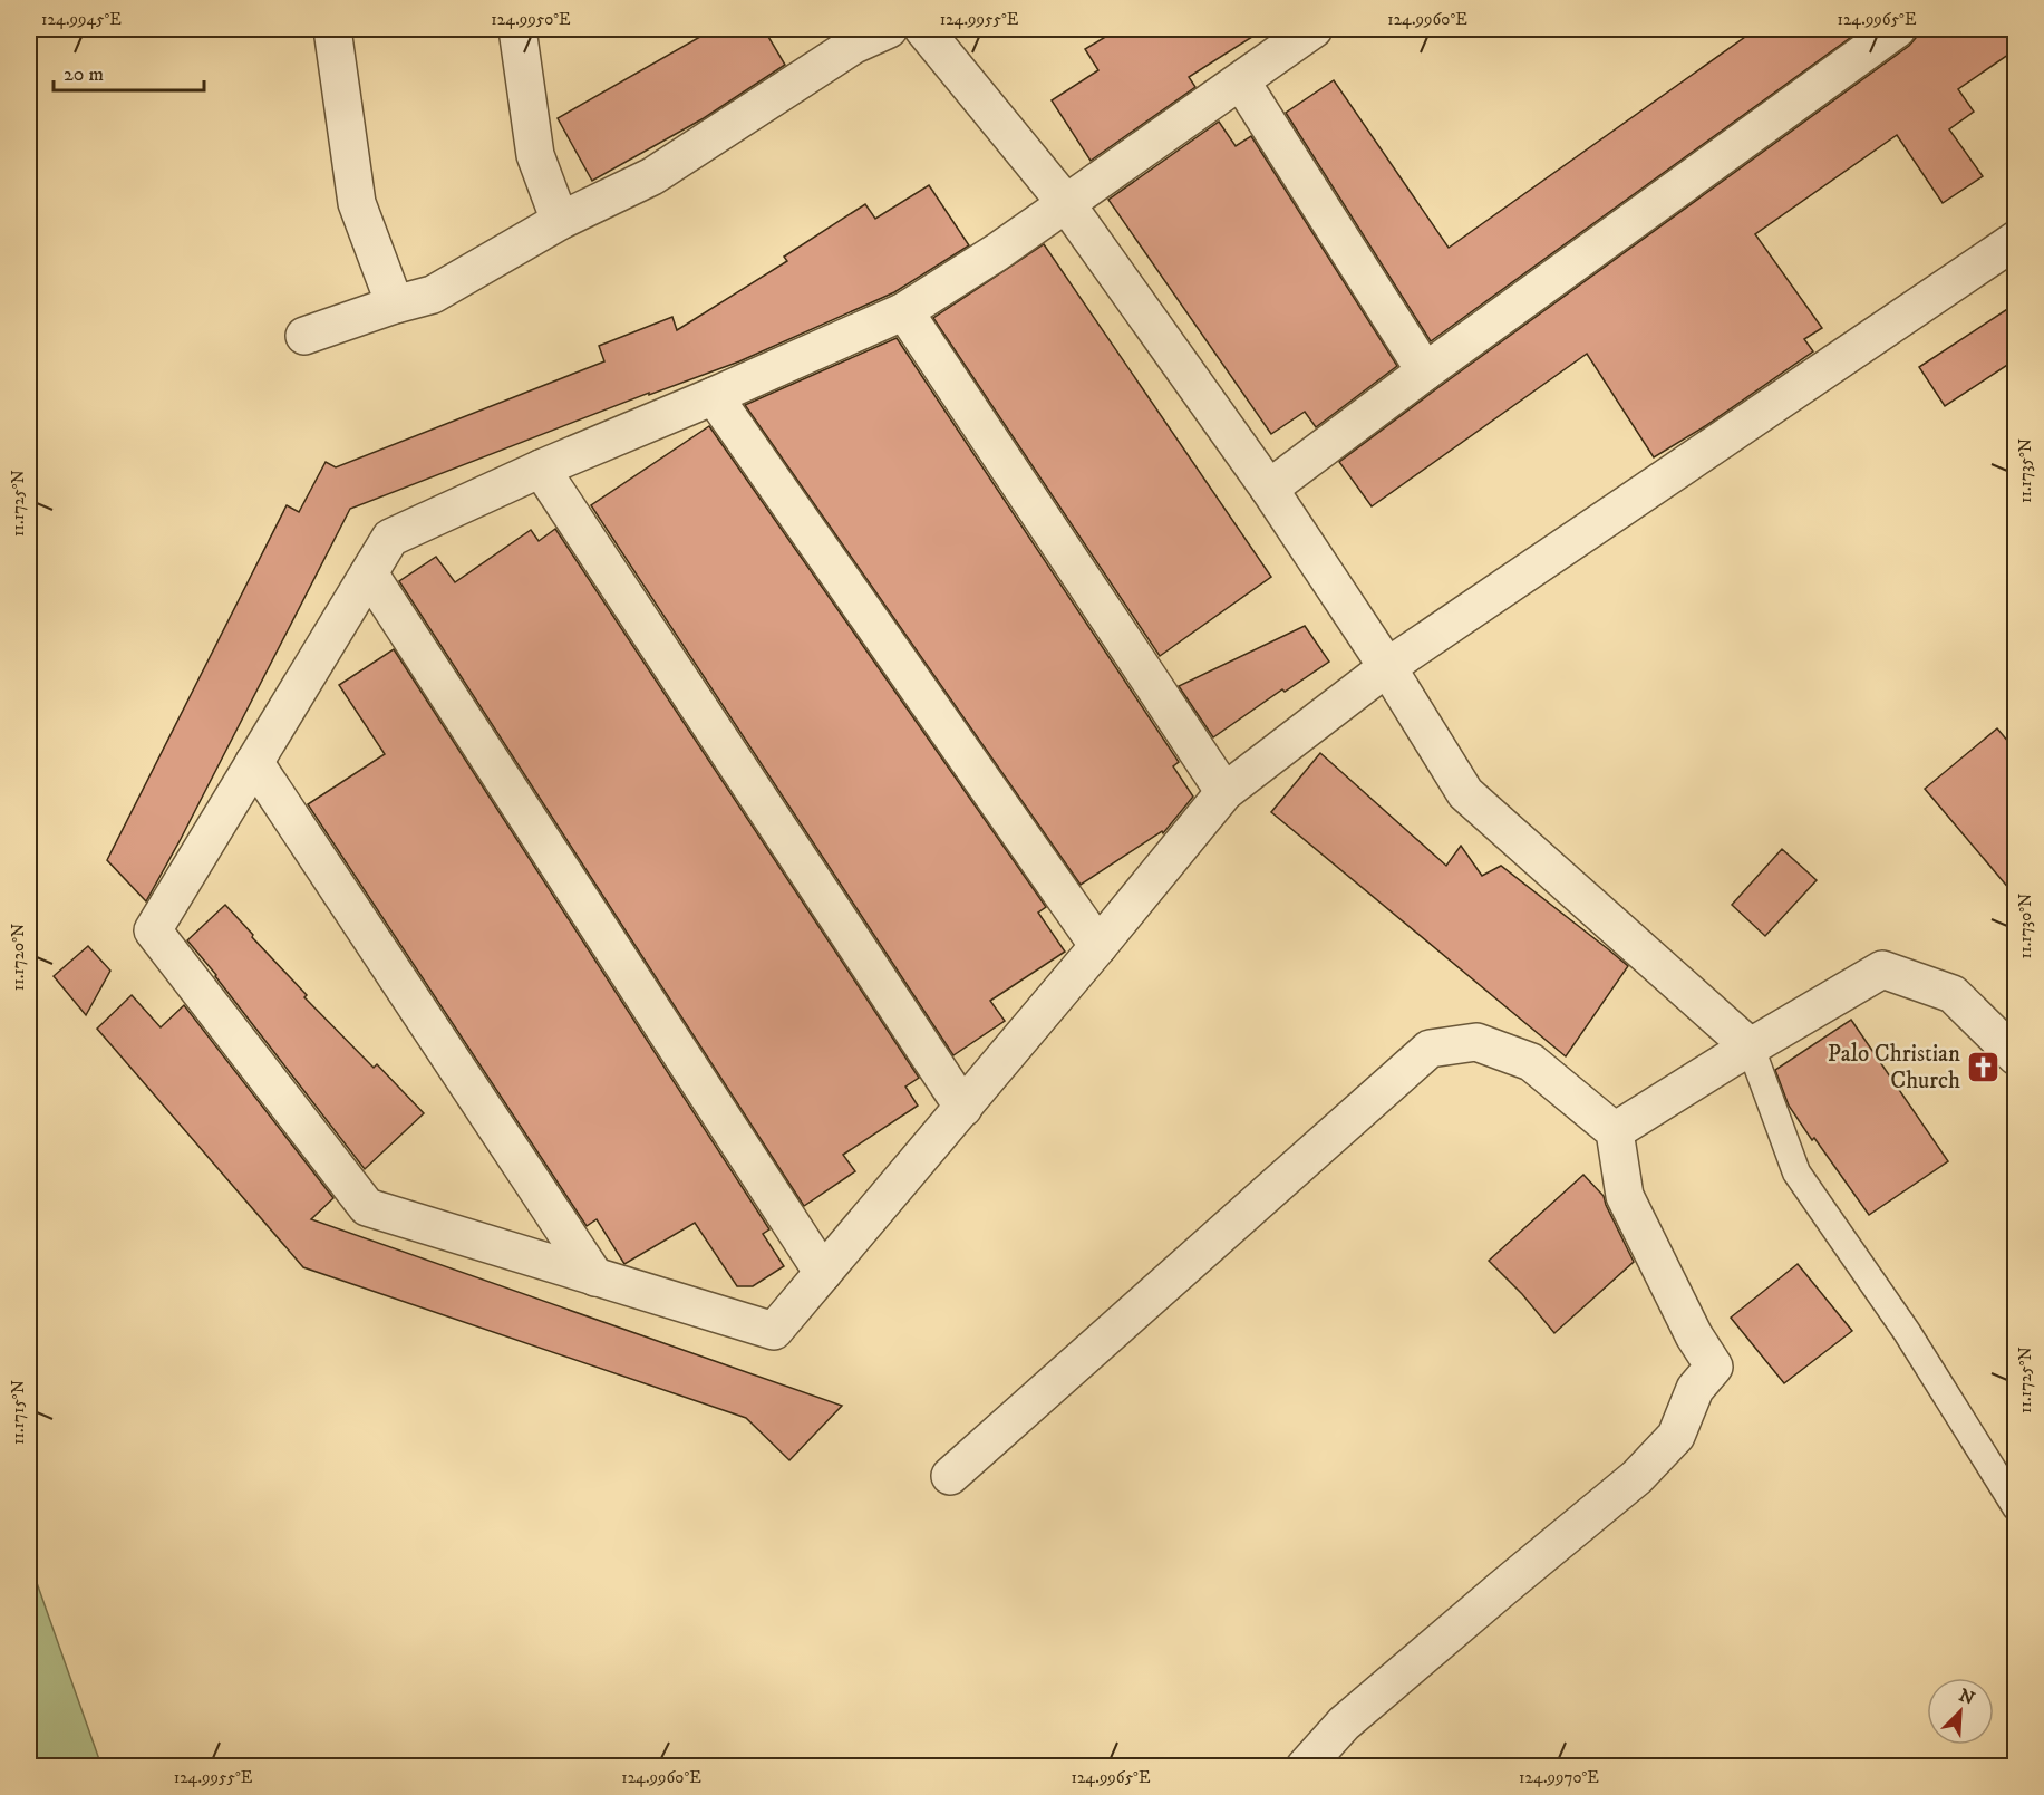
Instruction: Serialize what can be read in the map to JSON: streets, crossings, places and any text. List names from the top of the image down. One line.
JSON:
{"places":{"church":["Palo Christian Church"]},"scale_bar":"20 m","north":"top right","coordinates":["124.9945°E","124.9950°E","124.9955°E","124.9960°E","124.9965°E","11.1735°N","11.1725°N","11.1730°N","11.1720°N","11.1715°N","124.9970°E"]}
